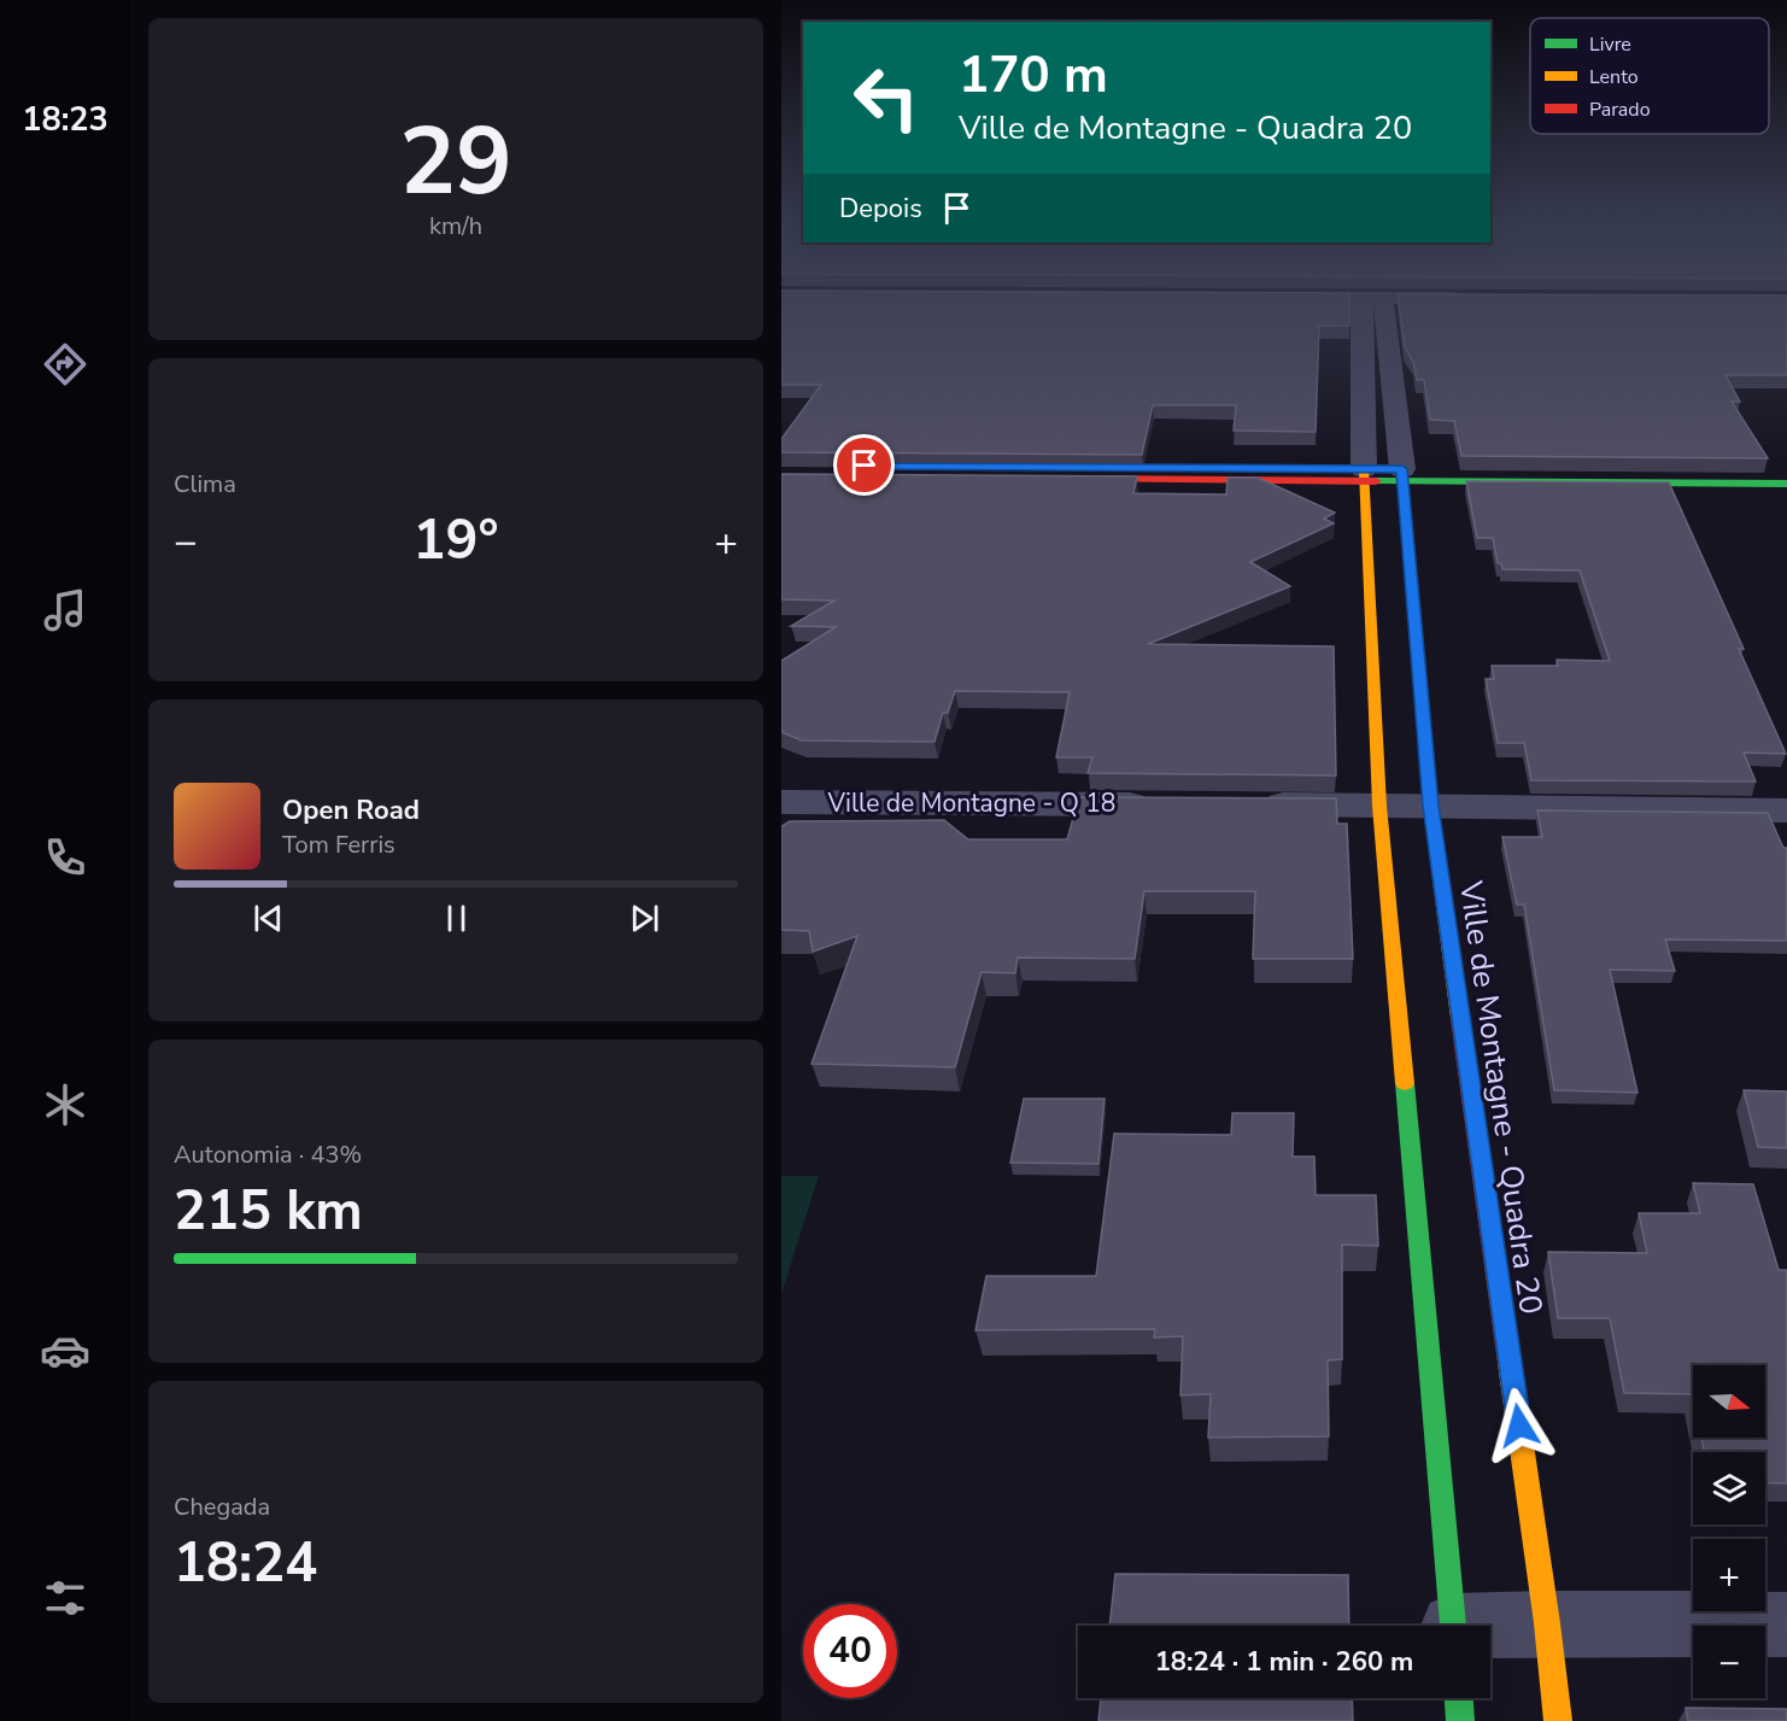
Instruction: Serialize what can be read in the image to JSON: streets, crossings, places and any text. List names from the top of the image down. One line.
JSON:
{"streets":{"street":["Ville de Montagne - Q 18","Ville de Montagne - Quadra 20"]},"legend":["Livre","Lento","Parado"],"north":"right","page":{"tabs":"18:23","tile":[["29","km/h"],"Clima",["Autonomia · 43%","215 km"],["Chegada","18:24"]],"turn":["170 m","Ville de Montagne - Quadra 20"],"then":"Depois","heat":["−","19°","+"],"song":["Open Road","Tom Ferris"],"map_buttons":["+","−"],"limit":"40","trip":"18:24 · 1 min · 260 m"}}
